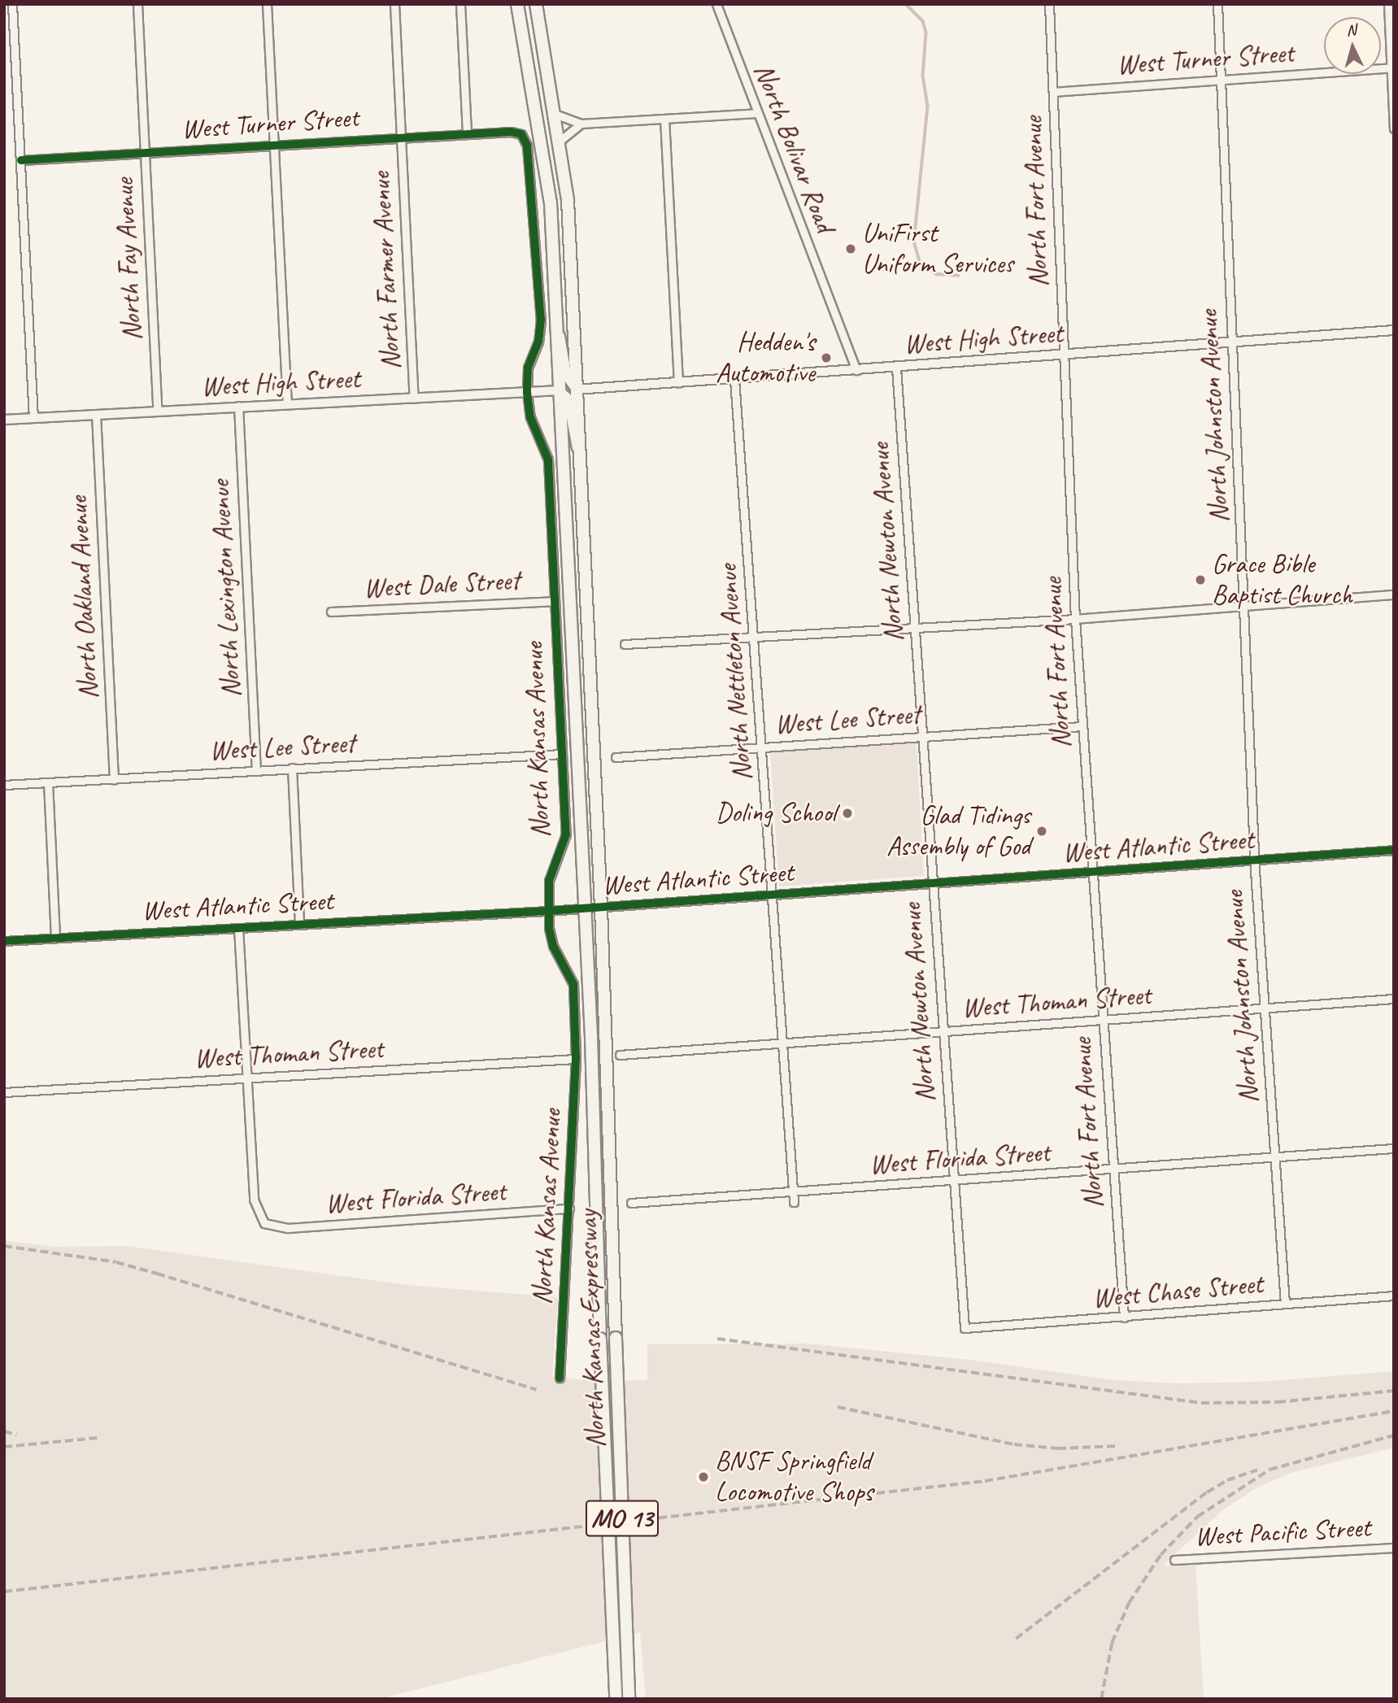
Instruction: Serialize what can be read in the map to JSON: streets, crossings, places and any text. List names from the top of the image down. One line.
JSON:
{"streets":{"main road":["North Kansas Expressway","MO 13"],"street":["West Turner Street","North Bolivar Road","North Fort Avenue","North Fay Avenue","North Farmer Avenue","West High Street","North Johnston Avenue","North Newton Avenue","West Dale Street","North Lexington Avenue","North Oakland Avenue","North Nettleton Avenue","West Lee Street","North Kansas Avenue","West Atlantic Street","West Thoman Street","West Florida Street","West Chase Street","West Pacific Street"]},"crossings":[["West Turner Street","North Fort Avenue"],["West Turner Street","North Fay Avenue"],["West Turner Street","North Farmer Avenue"],["West Turner Street","North Johnston Avenue"],["West Turner Street","North Kansas Avenue"],["North Bolivar Road","West High Street"],["North Fort Avenue","West High Street"],["North Fort Avenue","West Lee Street"],["North Fort Avenue","West Atlantic Street"],["North Fort Avenue","West Thoman Street"],["North Fort Avenue","West Florida Street"],["North Fort Avenue","West Chase Street"],["North Fay Avenue","West High Street"],["North Farmer Avenue","West High Street"],["West High Street","North Johnston Avenue"],["West High Street","North Newton Avenue"],["West High Street","North Lexington Avenue"],["West High Street","North Oakland Avenue"],["West High Street","North Nettleton Avenue"],["West High Street","North Kansas Avenue"],["West High Street","North Kansas Expressway"],["North Johnston Avenue","West Atlantic Street"],["North Johnston Avenue","West Thoman Street"],["North Johnston Avenue","West Florida Street"],["North Johnston Avenue","West Chase Street"],["North Newton Avenue","West Lee Street"],["North Newton Avenue","West Atlantic Street"],["North Newton Avenue","West Thoman Street"],["North Newton Avenue","West Florida Street"],["North Newton Avenue","West Chase Street"],["West Dale Street","North Kansas Avenue"],["North Lexington Avenue","West Lee Street"],["North Oakland Avenue","West Lee Street"],["North Nettleton Avenue","West Lee Street"],["North Nettleton Avenue","West Atlantic Street"],["North Nettleton Avenue","West Thoman Street"],["North Nettleton Avenue","West Florida Street"],["West Lee Street","North Kansas Avenue"],["North Kansas Avenue","West Atlantic Street"],["North Kansas Avenue","West Thoman Street"],["North Kansas Avenue","West Florida Street"],["West Atlantic Street","North Kansas Expressway"],["West Thoman Street","West Florida Street"]],"places":["UniFirst Uniform Services","Hedden's Automotive","Grace Bible Baptist Church","Doling School","Glad Tidings Assembly of God","BNSF Springfield Locomotive Shops"],"north":"top"}
